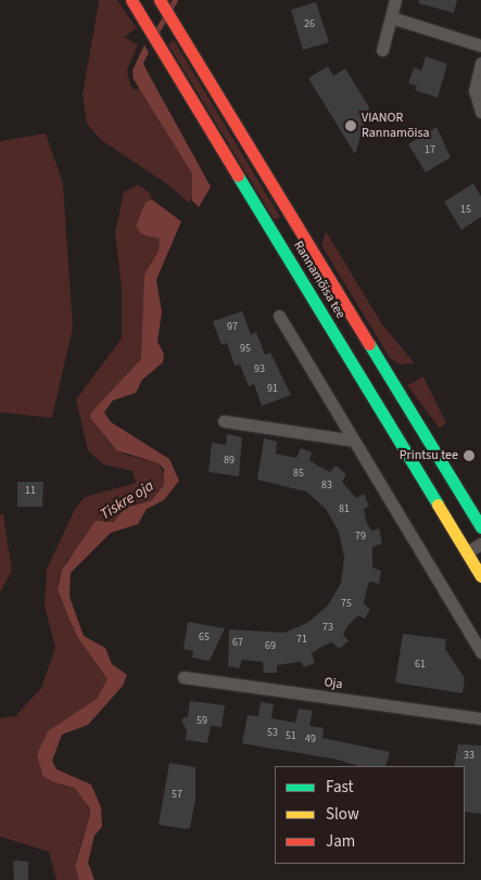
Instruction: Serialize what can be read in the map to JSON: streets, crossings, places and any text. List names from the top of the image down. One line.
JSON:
{"streets":{"main road":["Rannamõisa tee"],"street":["Oja"]},"water":["Tiskre oja"],"places":["VIANOR Rannamõisa","Printsu tee"],"house_numbers":["26","17","15","97","95","93","91","89","85","83","11","81","79","75","73","65","71","67","69","61","59","53","51","49","33","57"],"legend":["Fast","Slow","Jam"]}
